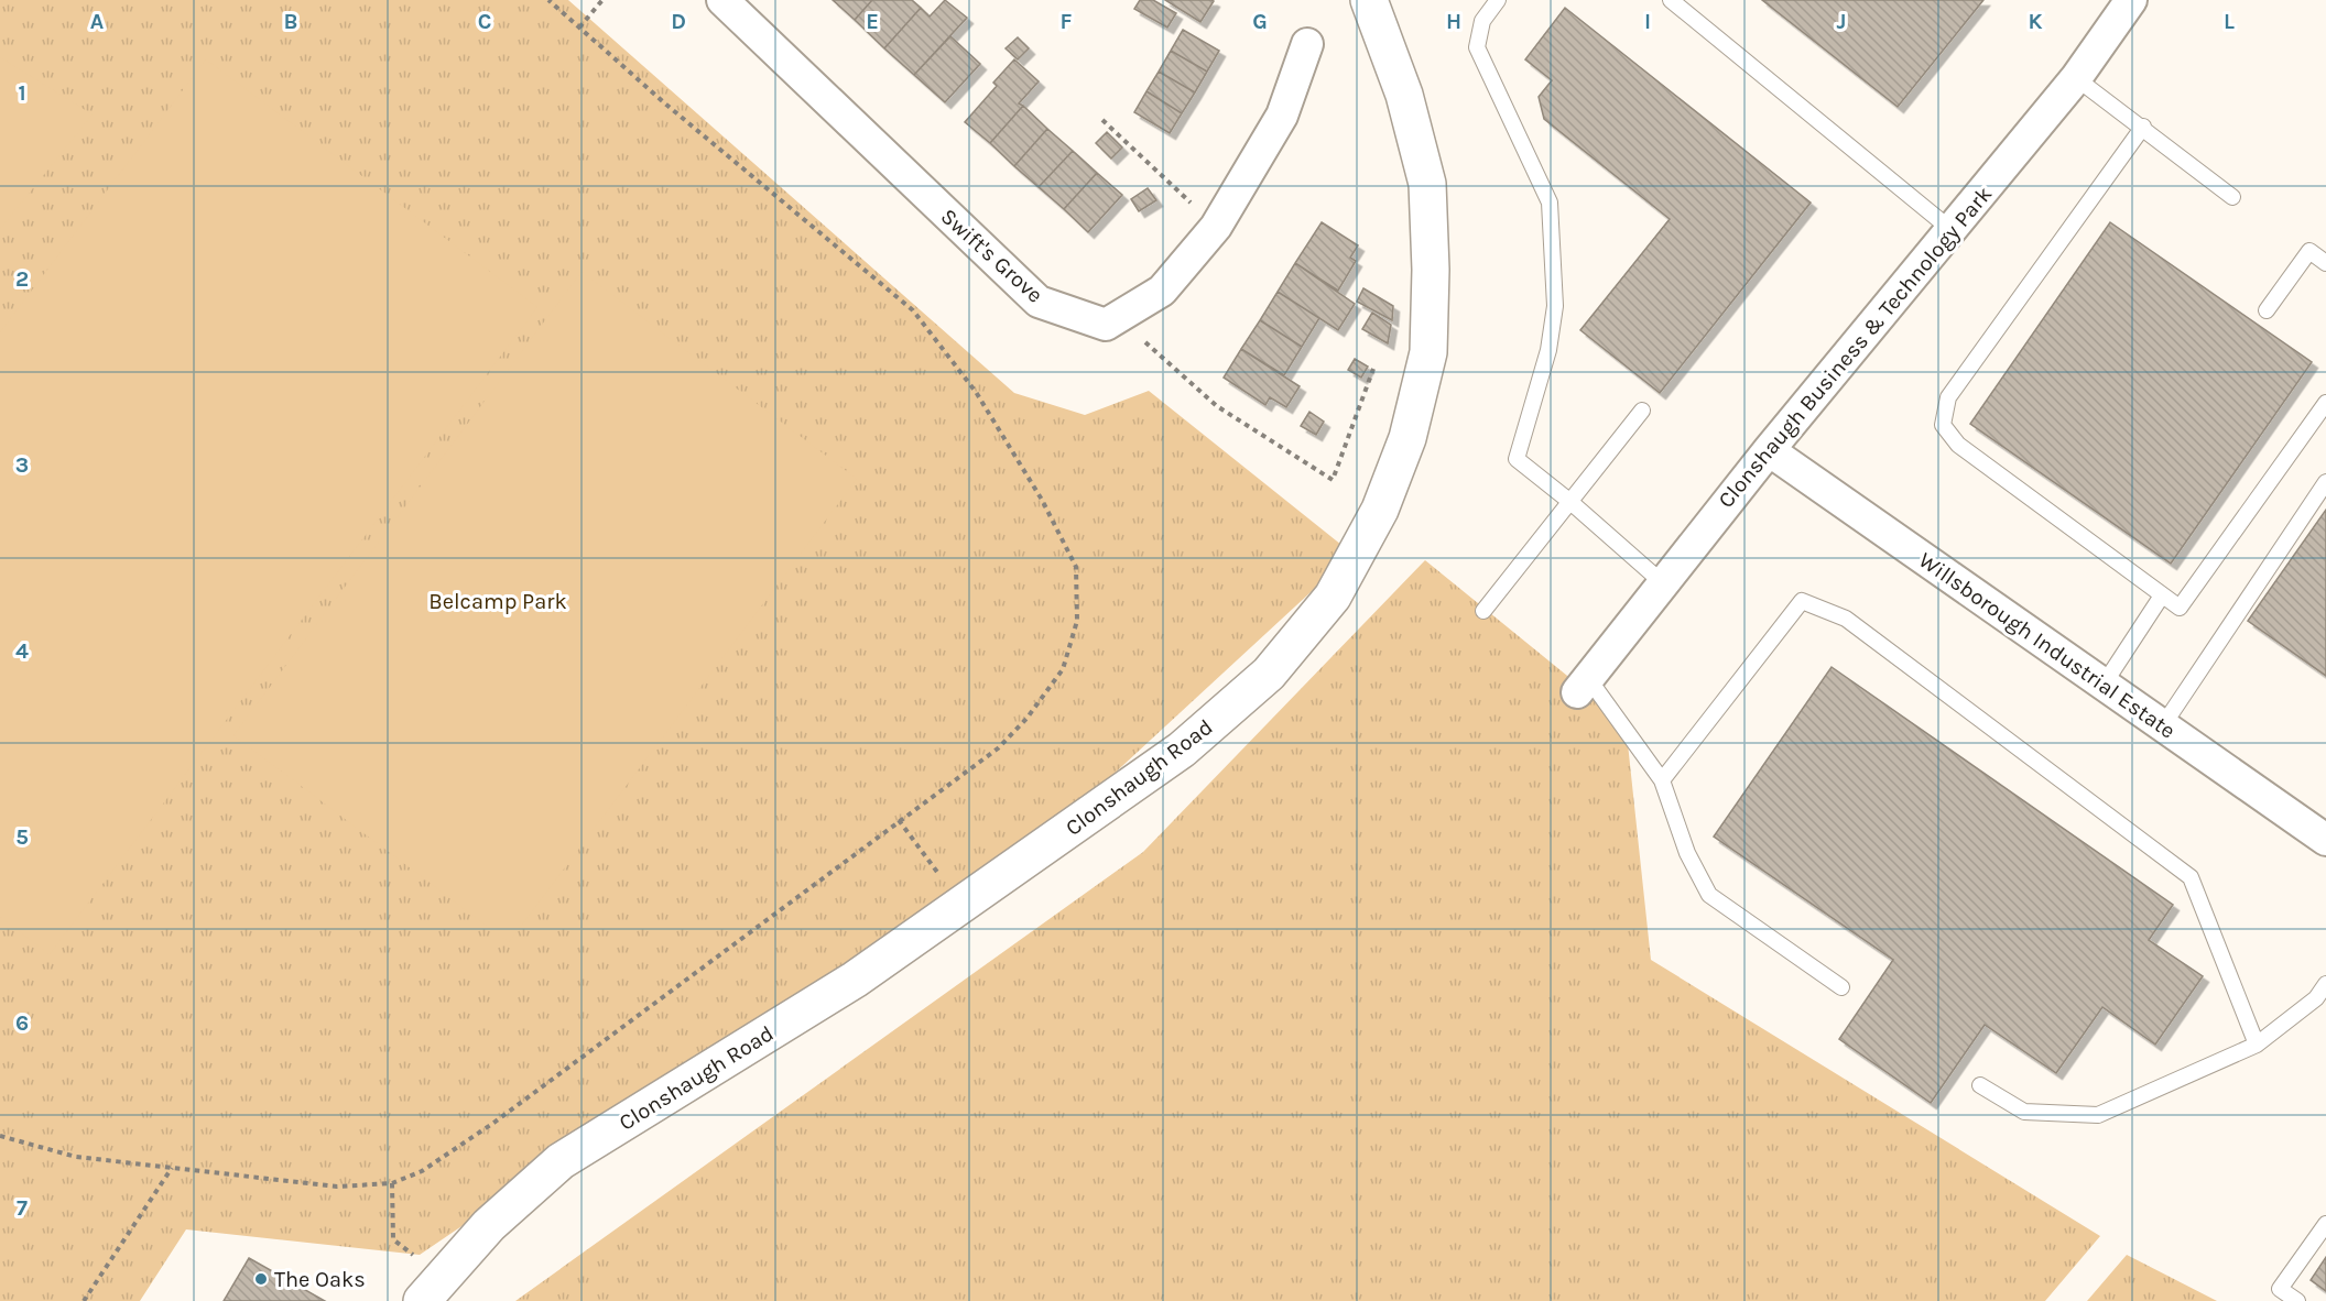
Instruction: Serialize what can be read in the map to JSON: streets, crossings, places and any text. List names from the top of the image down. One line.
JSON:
{"streets":{"street":["Swift's Grove","Clonshaugh Business & Technology Park","Willsborough Industrial Estate","Clonshaugh Road"]},"crossings":[["Clonshaugh Business & Technology Park","Willsborough Industrial Estate"]],"parks":["Belcamp Park"],"places":["The Oaks"],"grid":{"columns":["A","B","C","D","E","F","G","H","I","J","K","L"],"rows":["1","2","3","4","5","6","7"]}}
